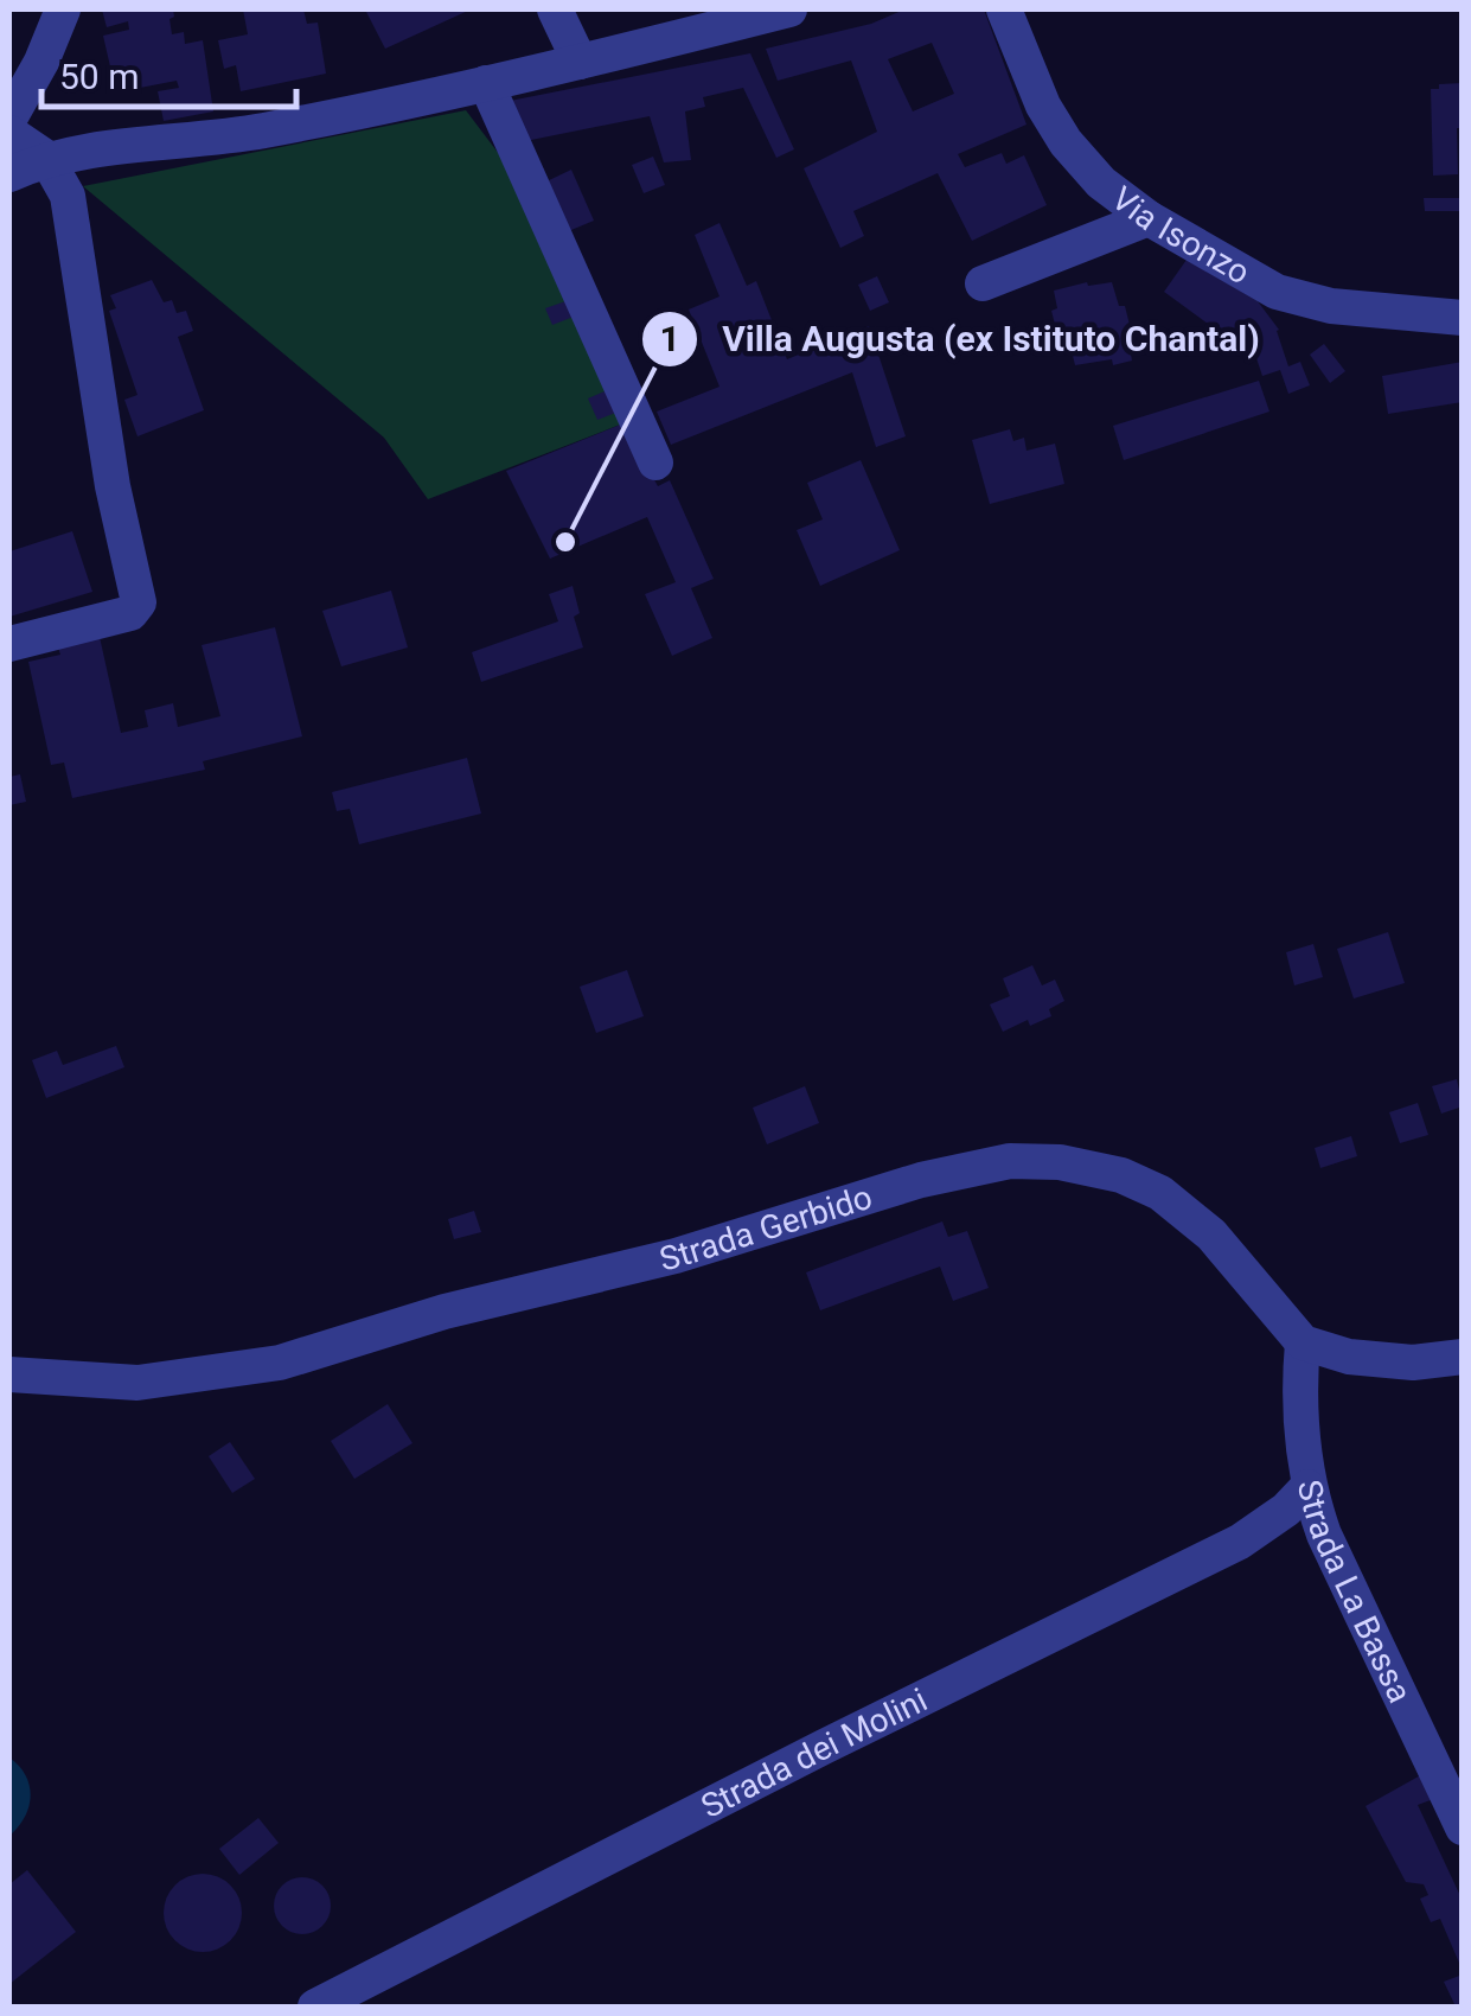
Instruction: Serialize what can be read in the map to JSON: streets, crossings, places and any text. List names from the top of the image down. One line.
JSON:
{"streets":{"street":["Via Isonzo","Strada Gerbido","Strada La Bassa","Strada dei Molini"]},"crossings":[["Strada Gerbido","Strada La Bassa"],["Strada La Bassa","Strada dei Molini"]],"places":["Villa Augusta (ex Istituto Chantal)"],"scale_bar":"50 m"}
